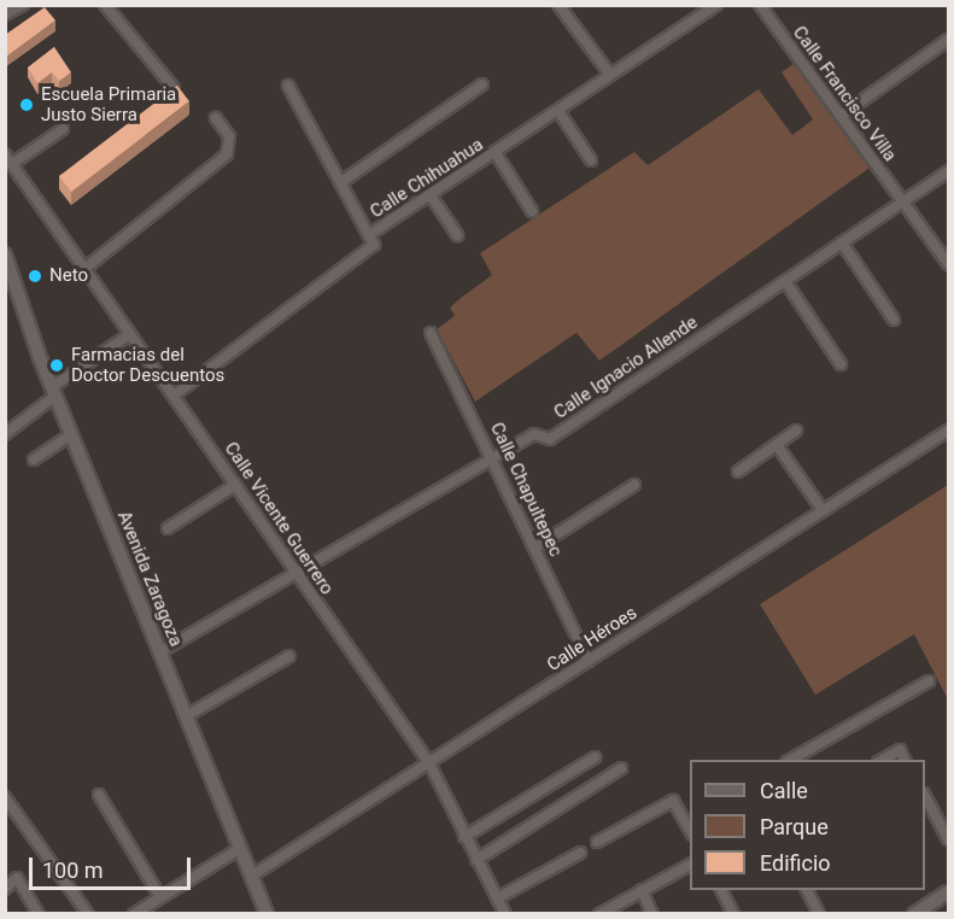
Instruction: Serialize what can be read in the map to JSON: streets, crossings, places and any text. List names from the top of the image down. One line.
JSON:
{"streets":{"main road":["Avenida Zaragoza"],"street":["Calle Francisco Villa","Calle Chihuahua","Calle Ignacio Allende","Calle Chapultepec","Calle Vicente Guerrero","Calle Héroes"]},"crossings":[["Calle Francisco Villa","Calle Ignacio Allende"],["Calle Chihuahua","Calle Vicente Guerrero"],["Calle Ignacio Allende","Calle Chapultepec"],["Calle Ignacio Allende","Calle Vicente Guerrero"],["Calle Ignacio Allende","Avenida Zaragoza"],["Calle Chapultepec","Calle Héroes"],["Calle Vicente Guerrero","Calle Héroes"],["Avenida Zaragoza","Calle Héroes"]],"places":["Escuela Primaria Justo Sierra","Neto","Farmacias del Doctor Descuentos"],"legend":["Calle","Parque","Edificio"],"scale_bar":"100 m"}
